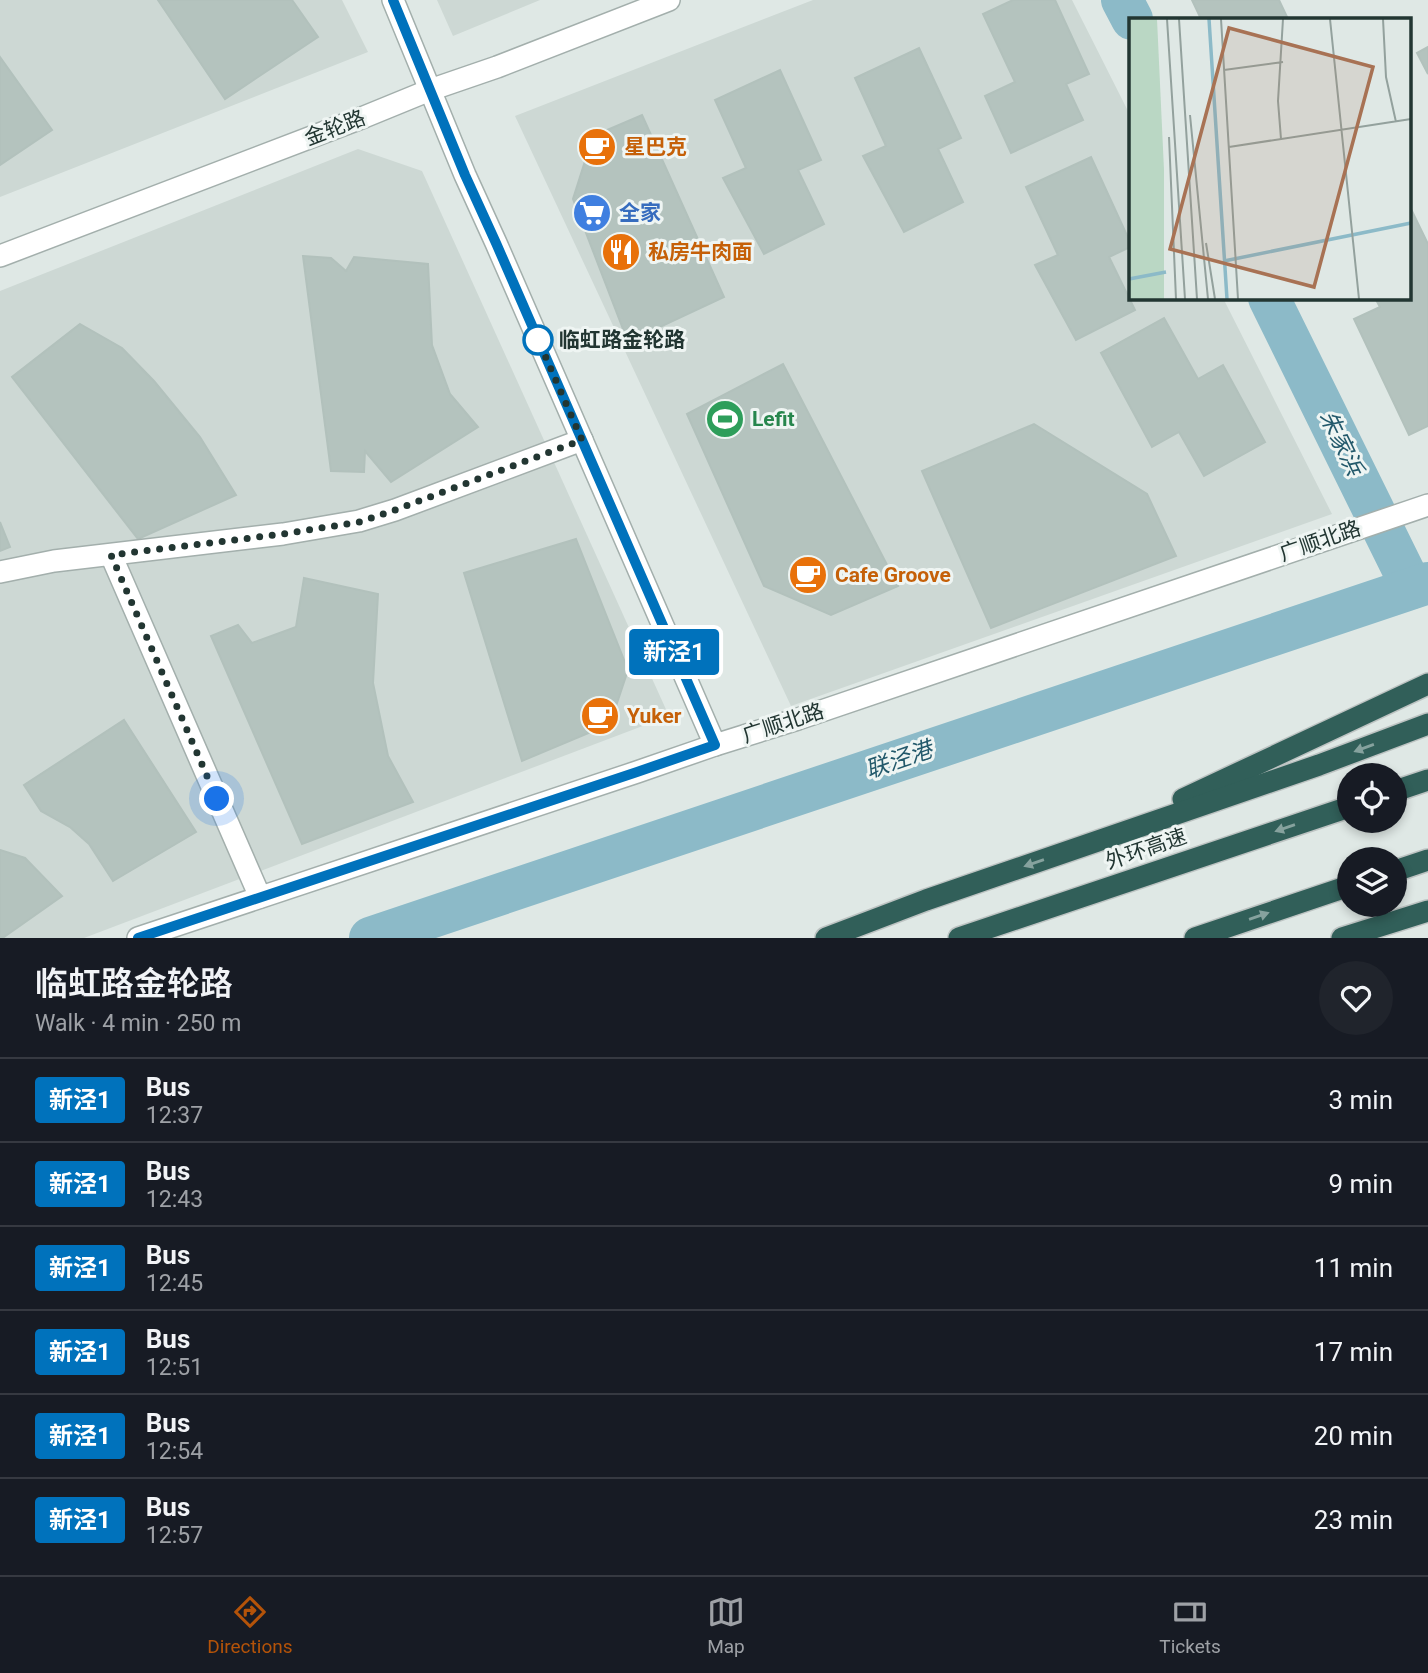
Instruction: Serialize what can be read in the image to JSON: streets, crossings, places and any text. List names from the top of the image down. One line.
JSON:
{"streets":{"highway":["外环高速"],"street":["金轮路","广顺北路"]},"water":["朱家浜","联泾港"],"places":{"cafe":["星巴克","Cafe Groove","Yuker"],"supermarket":["全家"],"restaurant":["私房牛肉面"],"other":["临虹路金轮路"],"sports":["Lefit"]},"lines":["bus line 新泾1"],"page":{"on_map":"新泾1","heading":["临虹路金轮路","Walk · 4 min · 250 m"],"list":[{"mark":"新泾1","name":"Bus","note":"12:37","value":"3 min"},{"mark":"新泾1","name":"Bus","note":"12:43","value":"9 min"},{"mark":"新泾1","name":"Bus","note":"12:45","value":"11 min"},{"mark":"新泾1","name":"Bus","note":"12:51","value":"17 min"},{"mark":"新泾1","name":"Bus","note":"12:54","value":"20 min"},{"mark":"新泾1","name":"Bus","note":"12:57","value":"23 min"}],"tabs":["Directions","Map","Tickets"]}}
